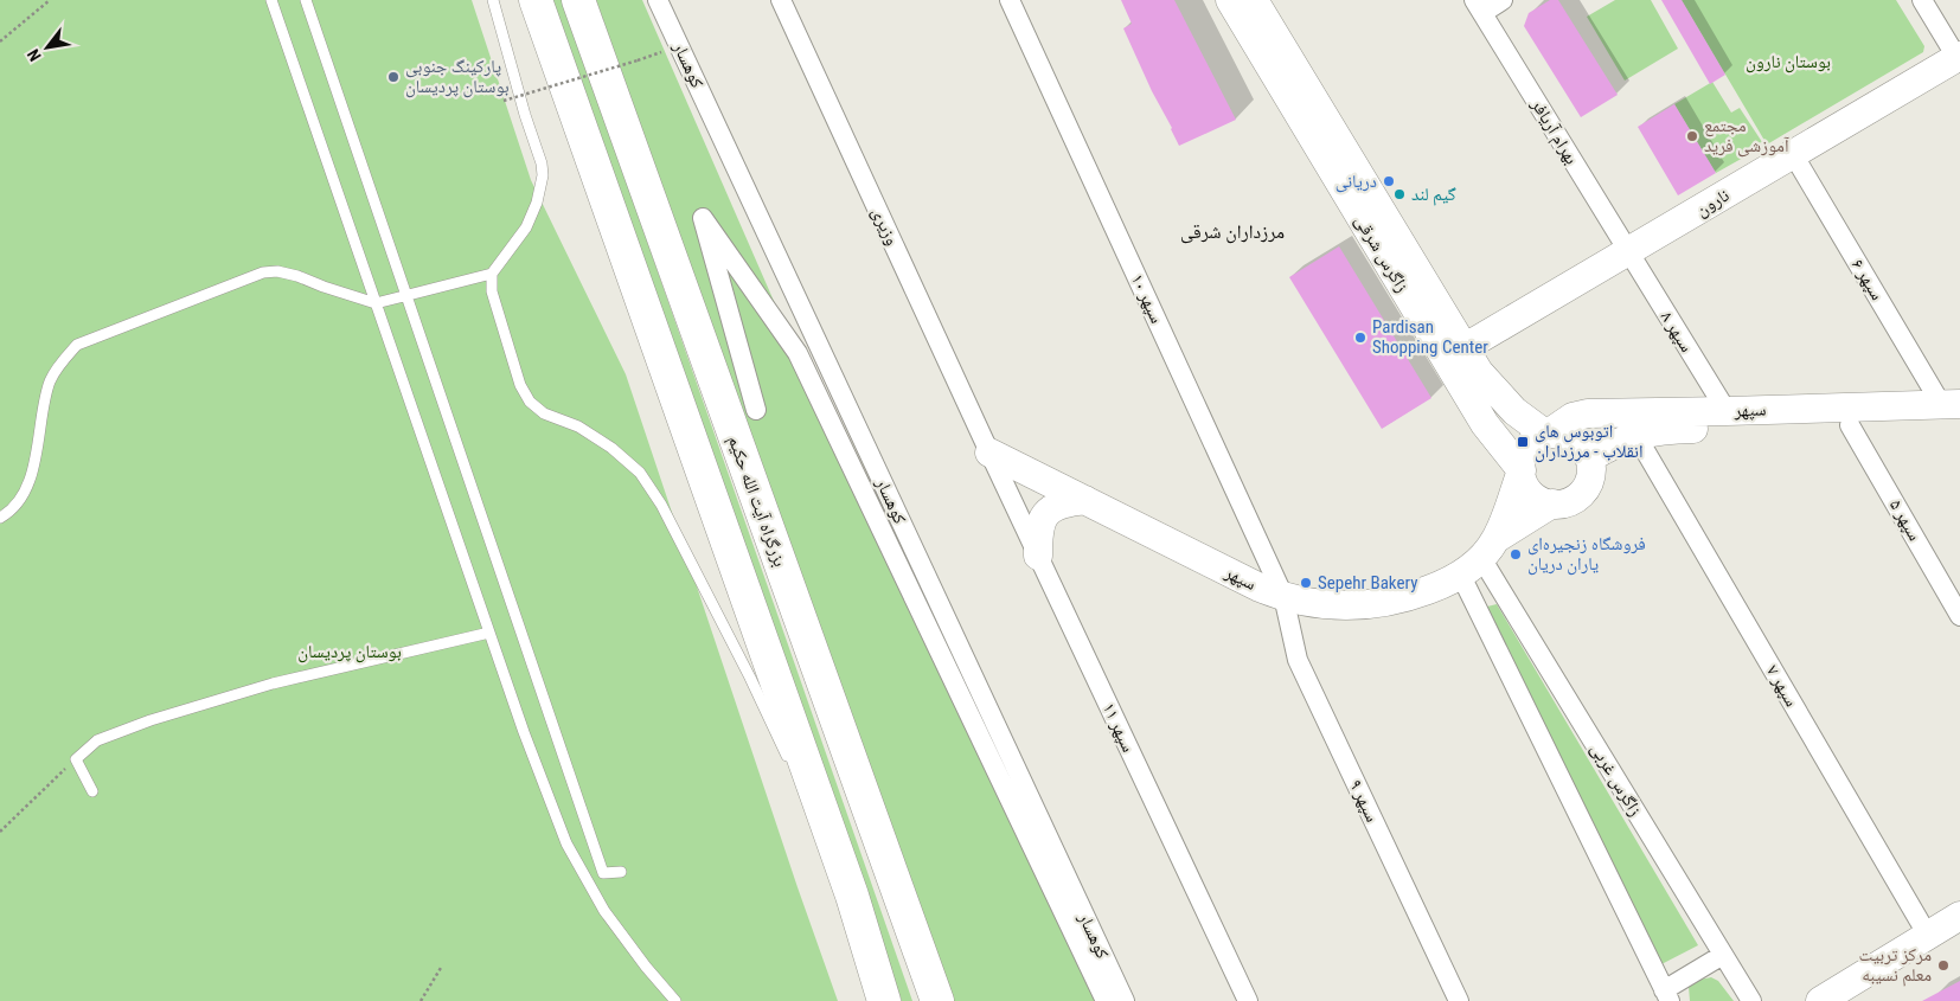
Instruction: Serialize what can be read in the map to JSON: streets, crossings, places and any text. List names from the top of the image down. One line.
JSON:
{"streets":{"highway":["بزرگراه آیت الله حکیم"],"street":["کوهسار","بهرام آریافر","نارون","وزیری","زاگرس شرقی","سپهر ۶","سپهر ۱۰","سپهر ۸","سپهر","سپهر ۵","سپهر ۷","سپهر ۱۱","زاگرس غربی","سپهر ۹"]},"crossings":[["بهرام آریافر","نارون"],["بهرام آریافر","سپهر ۸"],["نارون","زاگرس شرقی"],["نارون","سپهر ۶"],["نارون","سپهر ۸"],["وزیری","سپهر"],["وزیری","سپهر ۱۱"],["زاگرس شرقی","سپهر"],["سپهر ۶","سپهر"],["سپهر ۱۰","سپهر"],["سپهر ۱۰","سپهر ۹"],["سپهر ۸","سپهر"],["سپهر","سپهر ۵"],["سپهر","سپهر ۷"],["سپهر","سپهر ۱۱"],["سپهر","زاگرس غربی"],["سپهر","سپهر ۹"]],"districts":["مرزداران شرقی"],"parks":["بوستان نارون","بوستان پردیسان"],"places":{"other":["پارکینگ جنوبی بوستان پردیسان","مجتمع آموزشی فرید","دریانی","گیم لند","Pardisan Shopping Center","فروشگاه زنجیره‌ای یاران دریان","Sepehr Bakery","مرکز تربیت معلم نسیبه"],"transit":["اتوبوس های انقلاب - مرزداران"]},"north":"bottom left"}
